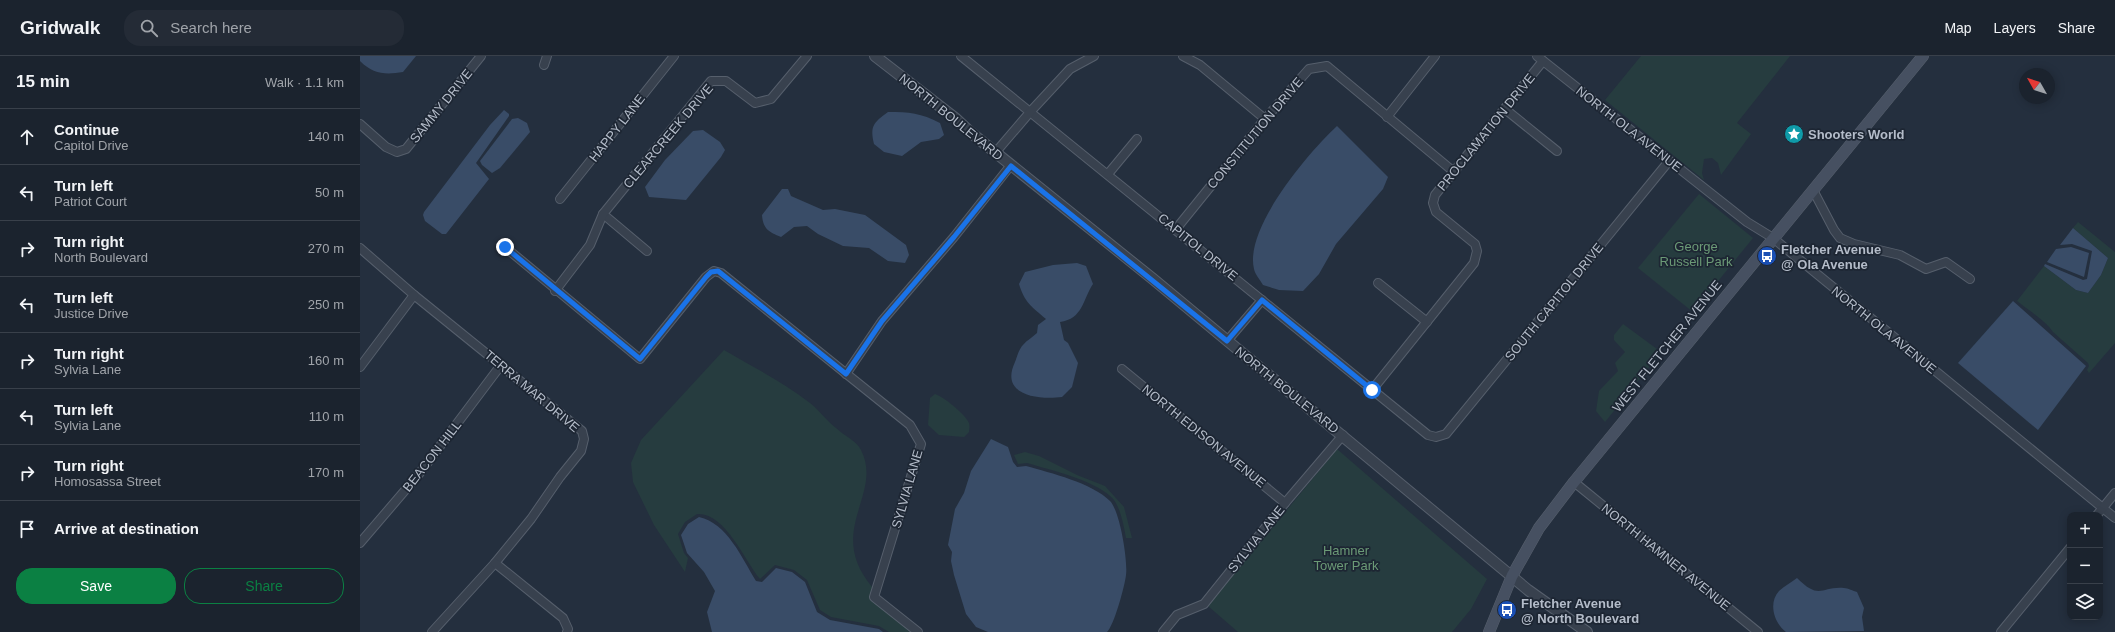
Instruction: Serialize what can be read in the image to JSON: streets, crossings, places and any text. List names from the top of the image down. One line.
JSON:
{"streets":{"main road":["WEST FLETCHER AVENUE"],"street":["SAMMY DRIVE","NORTH BOULEVARD","HAPPY LANE","NORTH OLA AVENUE","PROCLAMATION DRIVE","CONSTITUTION DRIVE","CLEARCREEK DRIVE","CAPITOL DRIVE","SOUTH CAPITOL DRIVE","TERRA MAR DRIVE","NORTH EDISON AVENUE","BEACON HILL","SYLVIA LANE","NORTH HAMNER AVENUE"]},"crossings":[["NORTH BOULEVARD","WEST FLETCHER AVENUE"],["NORTH BOULEVARD","SYLVIA LANE"],["NORTH OLA AVENUE","PROCLAMATION DRIVE"],["NORTH OLA AVENUE","SOUTH CAPITOL DRIVE"],["NORTH OLA AVENUE","WEST FLETCHER AVENUE"],["PROCLAMATION DRIVE","CONSTITUTION DRIVE"],["PROCLAMATION DRIVE","CAPITOL DRIVE"],["CONSTITUTION DRIVE","CAPITOL DRIVE"],["CLEARCREEK DRIVE","SYLVIA LANE"],["CAPITOL DRIVE","SOUTH CAPITOL DRIVE"],["WEST FLETCHER AVENUE","NORTH HAMNER AVENUE"],["TERRA MAR DRIVE","BEACON HILL"],["NORTH EDISON AVENUE","SYLVIA LANE"]],"parks":["George Russell Park","Hamner Tower Park"],"places":{"place":["Shooters World"],"bus stop":["Fletcher Avenue @ Ola Avenue","Fletcher Avenue @ North Boulevard"]},"north":"top left","page":{"header":"Gridwalk","search":"Search here","nav":["Map","Layers","Share"],"heading":["15 min","Walk · 1.1 km"],"list":[["Continue","Capitol Drive","140 m"],["Turn left","Patriot Court","50 m"],["Turn right","North Boulevard","270 m"],["Turn left","Justice Drive","250 m"],["Turn right","Sylvia Lane","160 m"],["Turn left","Sylvia Lane","110 m"],["Turn right","Homosassa Street","170 m"],"Arrive at destination"],"map_buttons":["+","−"],"buttons":["Save","Share"]}}
